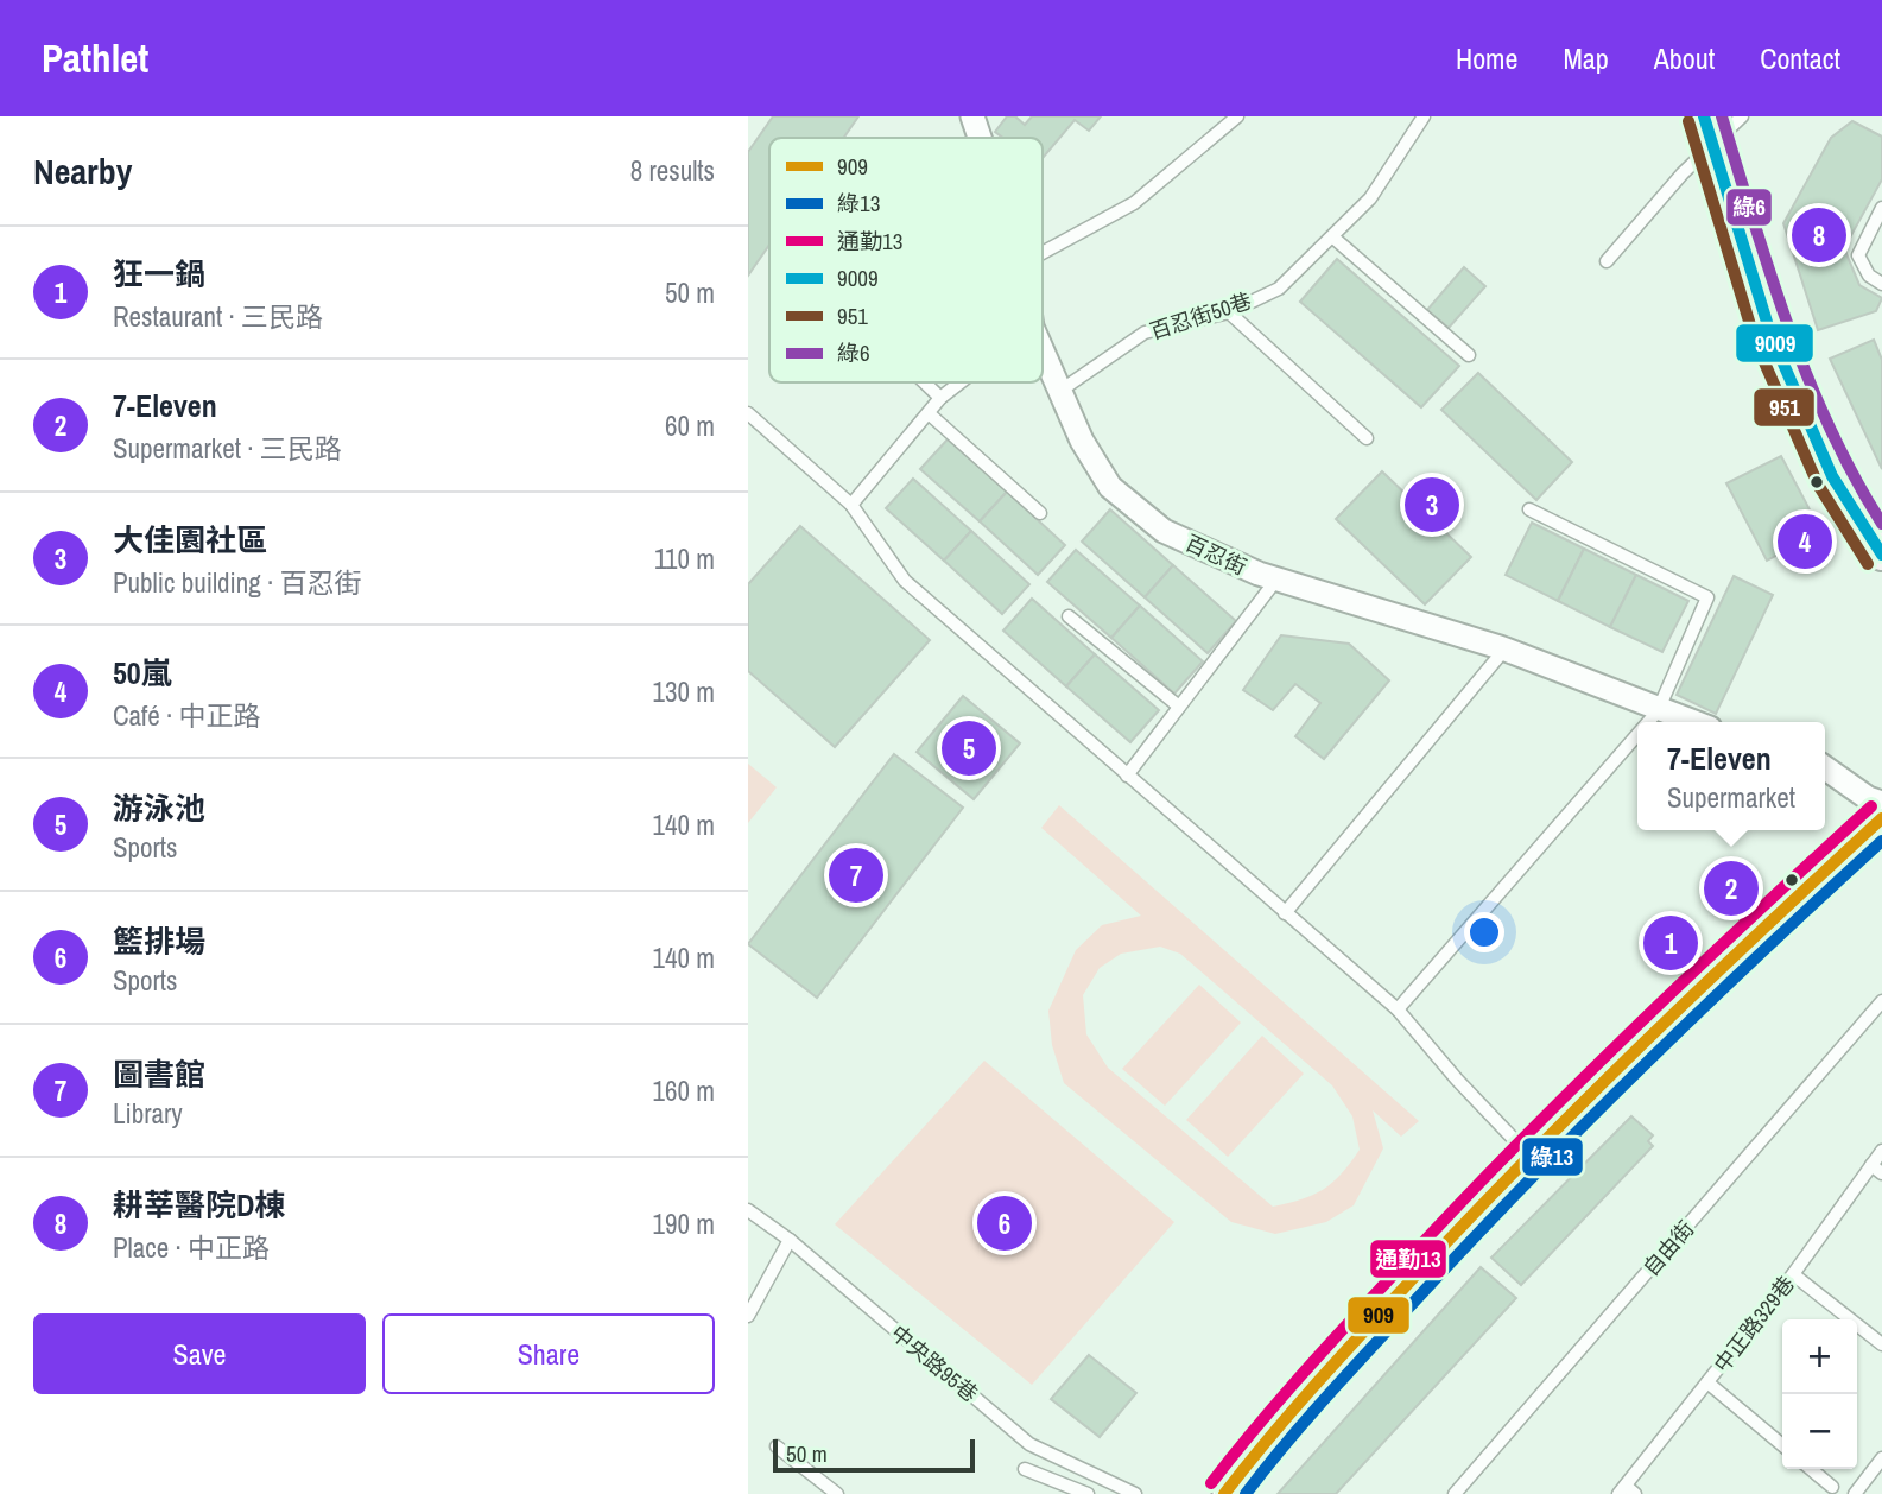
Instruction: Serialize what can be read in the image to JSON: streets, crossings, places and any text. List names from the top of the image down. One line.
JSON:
{"streets":{"street":["百忍街"],"lane":["百忍街50巷","自由街","中正路329巷","中央路95巷"]},"crossings":[["百忍街50巷","百忍街"]],"lines":["transit line 9009","transit line 綠6","transit line 951","transit line 通勤13","transit line 909","transit line 綠13"],"legend":["909","綠13","通勤13","9009","951","綠6"],"scale_bar":"50 m","page":{"header":"Pathlet","nav":["Home","Map","About","Contact"],"heading":["Nearby","8 results"],"pins":["8","3","4","5","7","2","1","6"],"list":[{"mark":"1","name":"狂一鍋","note":"Restaurant · 三民路","value":"50 m"},{"mark":"2","name":"7-Eleven","note":"Supermarket · 三民路","value":"60 m"},{"mark":"3","name":"大佳園社區","note":"Public building · 百忍街","value":"110 m"},{"mark":"4","name":"50嵐","note":"Café · 中正路","value":"130 m"},{"mark":"5","name":"游泳池","note":"Sports","value":"140 m"},{"mark":"6","name":"籃排場","note":"Sports","value":"140 m"},{"mark":"7","name":"圖書館","note":"Library","value":"160 m"},{"mark":"8","name":"耕莘醫院D棟","note":"Place · 中正路","value":"190 m"}],"popup":["7-Eleven","Supermarket"],"buttons":["Save","Share"],"map_buttons":["+","−"],"scale":"50 m"}}
